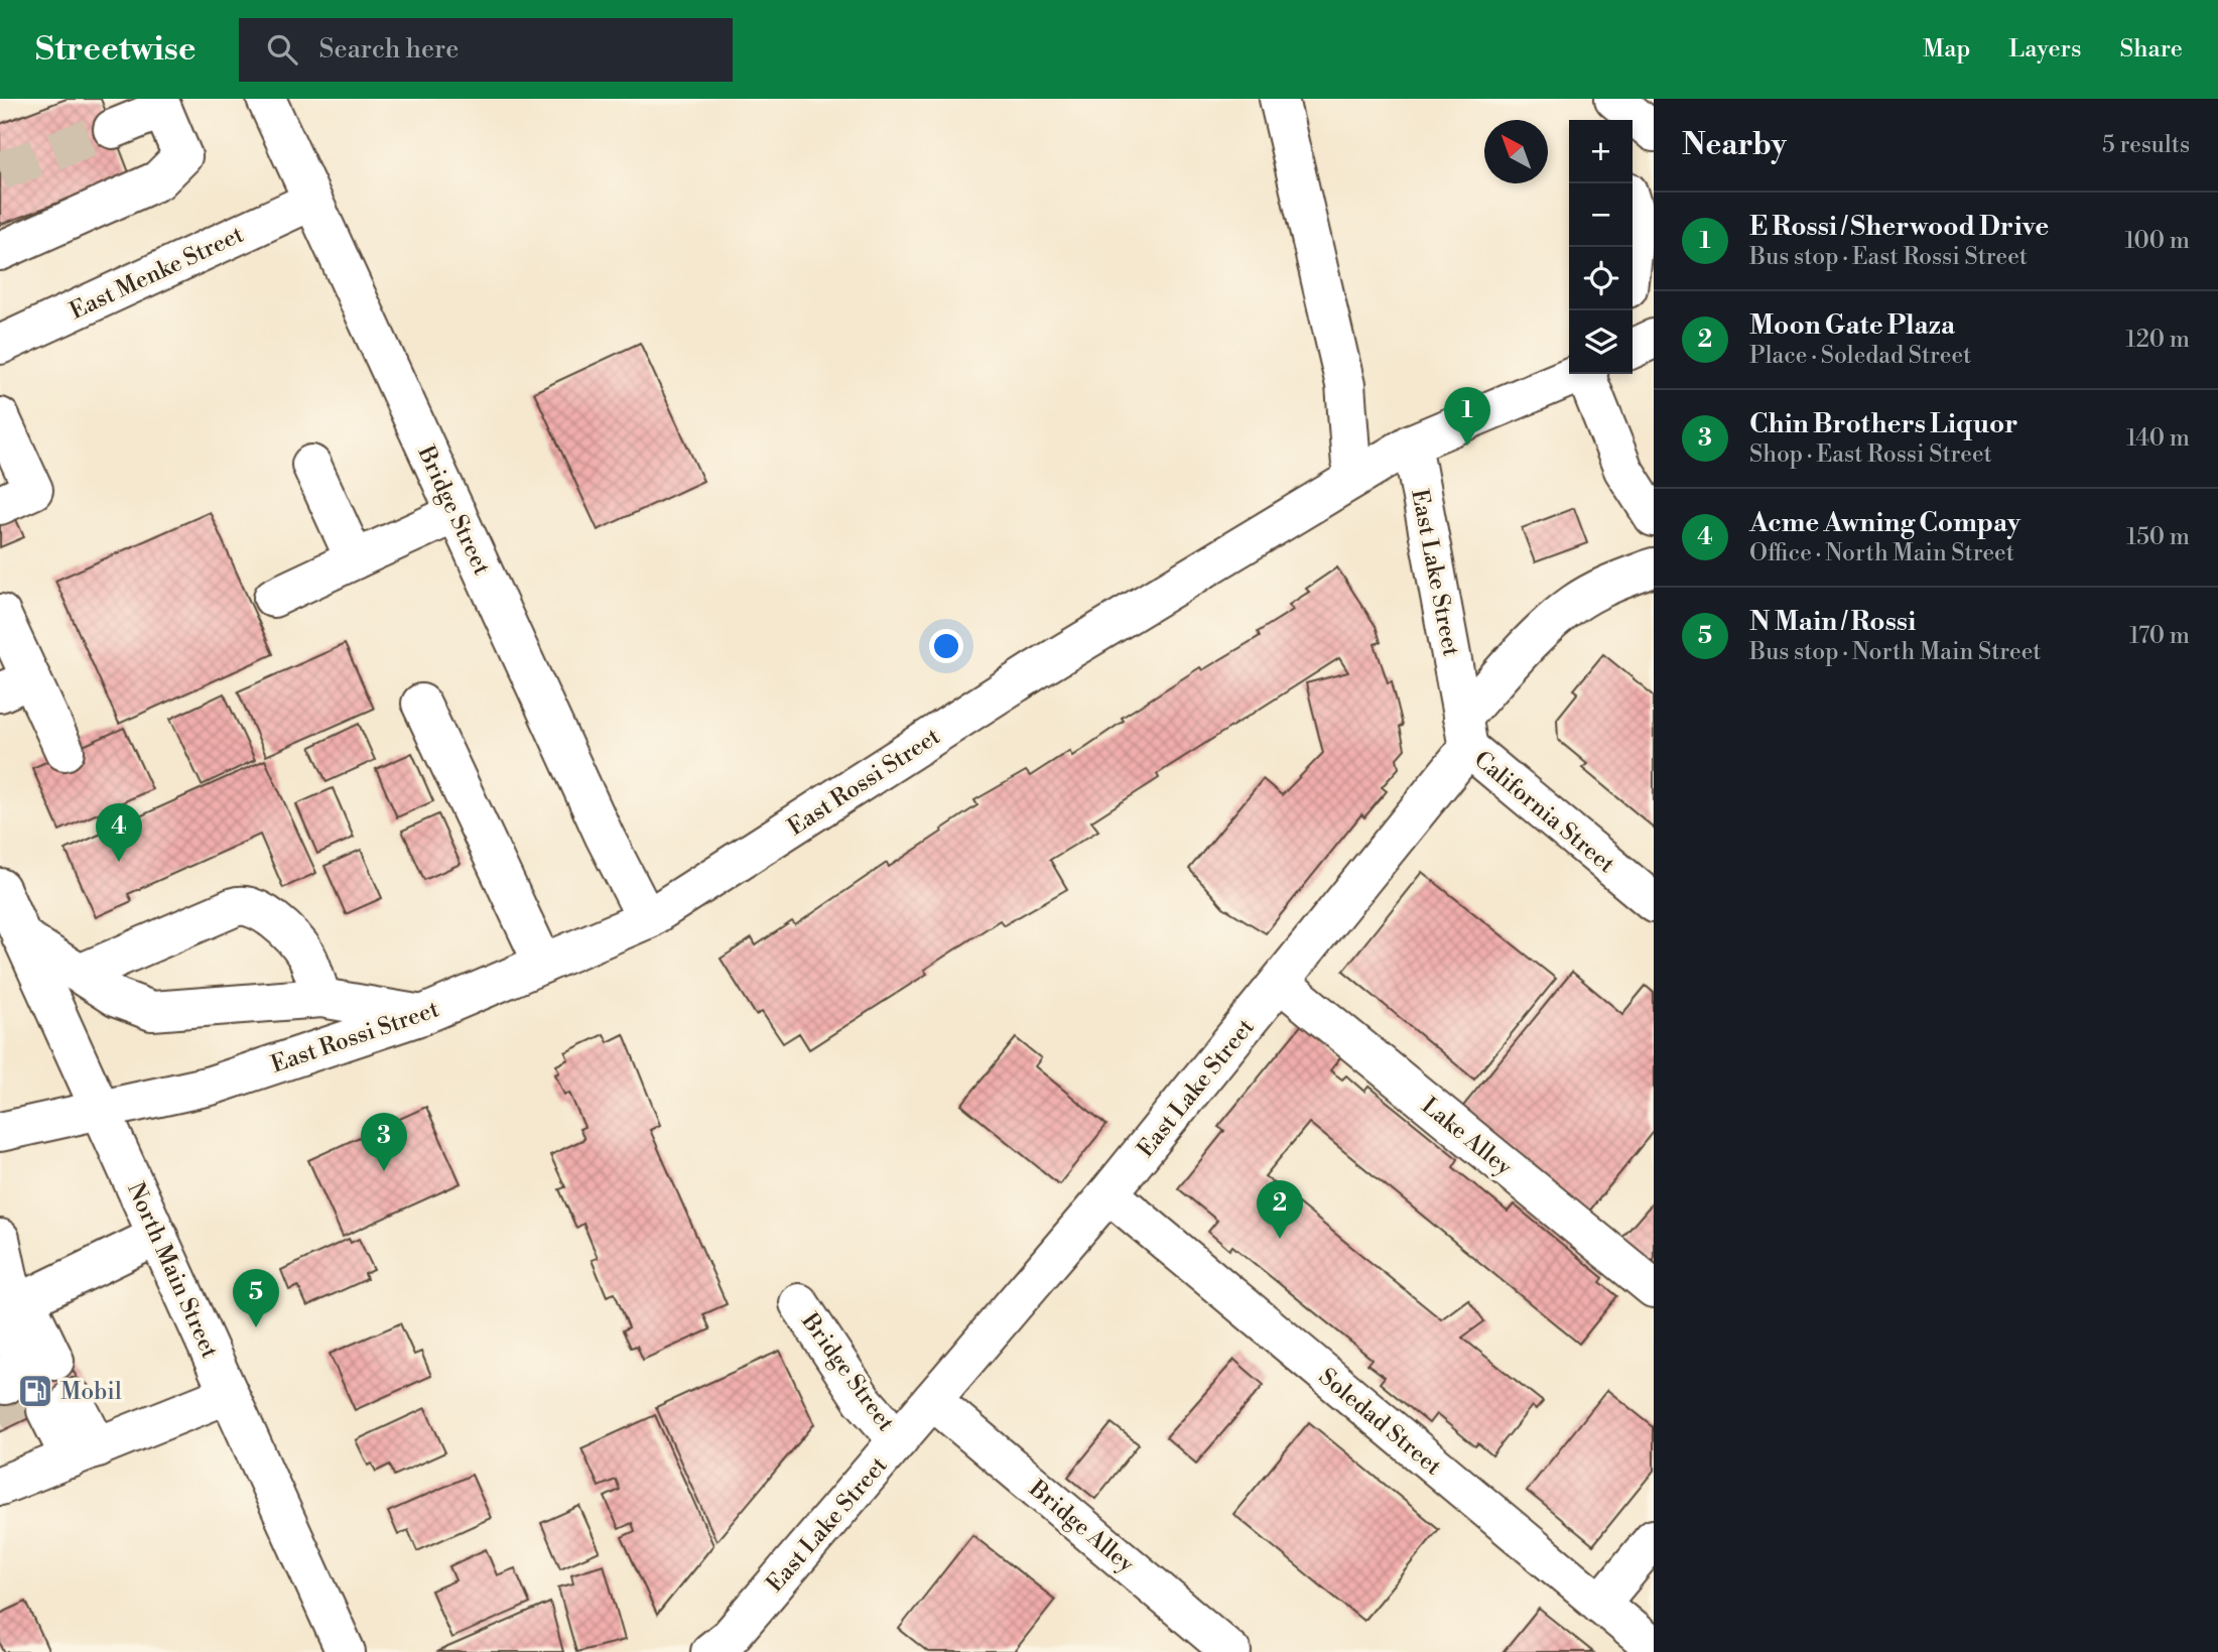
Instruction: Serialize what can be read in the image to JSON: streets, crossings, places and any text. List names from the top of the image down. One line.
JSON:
{"streets":{"street":["East Menke Street","Bridge Street","East Lake Street","East Rossi Street","California Street","Lake Alley","North Main Street","Soledad Street","Bridge Alley"]},"crossings":[["East Menke Street","Bridge Street"],["Bridge Street","East Lake Street"],["Bridge Street","East Rossi Street"],["East Lake Street","East Rossi Street"],["East Lake Street","California Street"],["East Lake Street","Lake Alley"],["East Lake Street","Soledad Street"],["East Lake Street","Bridge Alley"],["East Rossi Street","North Main Street"]],"places":{"fuel station":["Mobil"]},"north":"top left","page":{"header":"Streetwise","search":"Search here","nav":["Map","Layers","Share"],"heading":["Nearby","5 results"],"map_buttons":["+","−"],"list":[{"mark":"1","name":"E Rossi / Sherwood Drive","note":"Bus stop · East Rossi Street","value":"100 m"},{"mark":"2","name":"Moon Gate Plaza","note":"Place · Soledad Street","value":"120 m"},{"mark":"3","name":"Chin Brothers Liquor","note":"Shop · East Rossi Street","value":"140 m"},{"mark":"4","name":"Acme Awning Compay","note":"Office · North Main Street","value":"150 m"},{"mark":"5","name":"N Main / Rossi","note":"Bus stop · North Main Street","value":"170 m"}],"pins":["1","4","3","2","5"]}}
